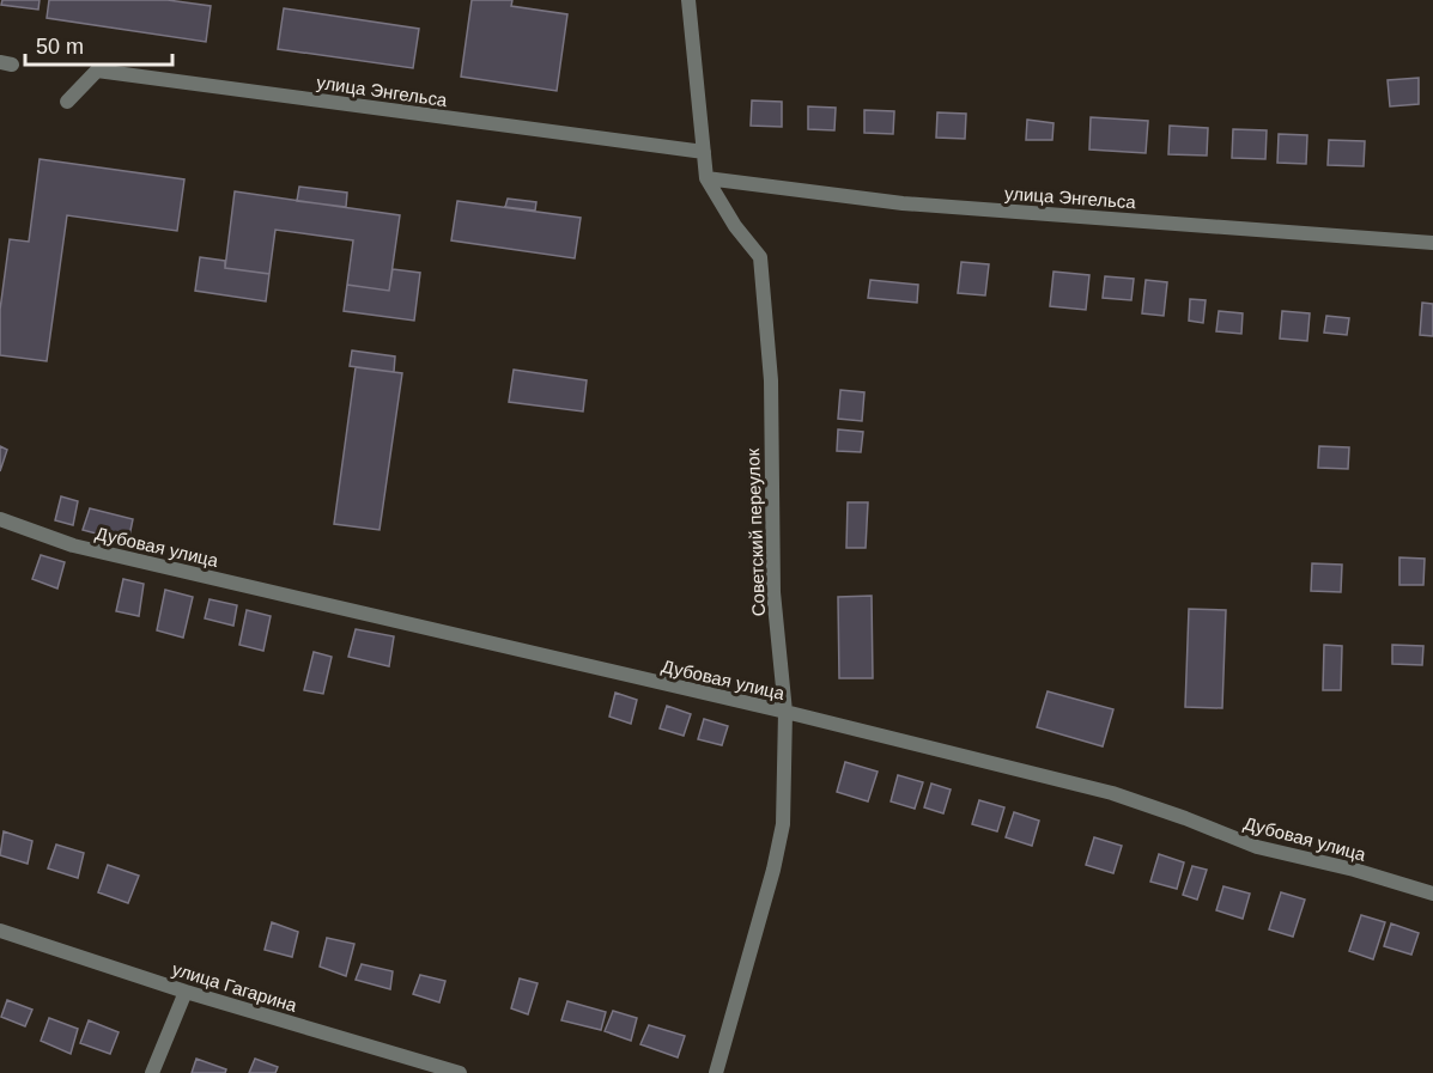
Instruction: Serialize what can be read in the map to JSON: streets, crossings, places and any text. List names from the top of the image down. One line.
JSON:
{"streets":{"street":["улица Энгельса","Советский переулок","Дубовая улица","улица Гагарина"]},"crossings":[["улица Энгельса","Советский переулок"],["Советский переулок","Дубовая улица"]],"scale_bar":"50 m"}
